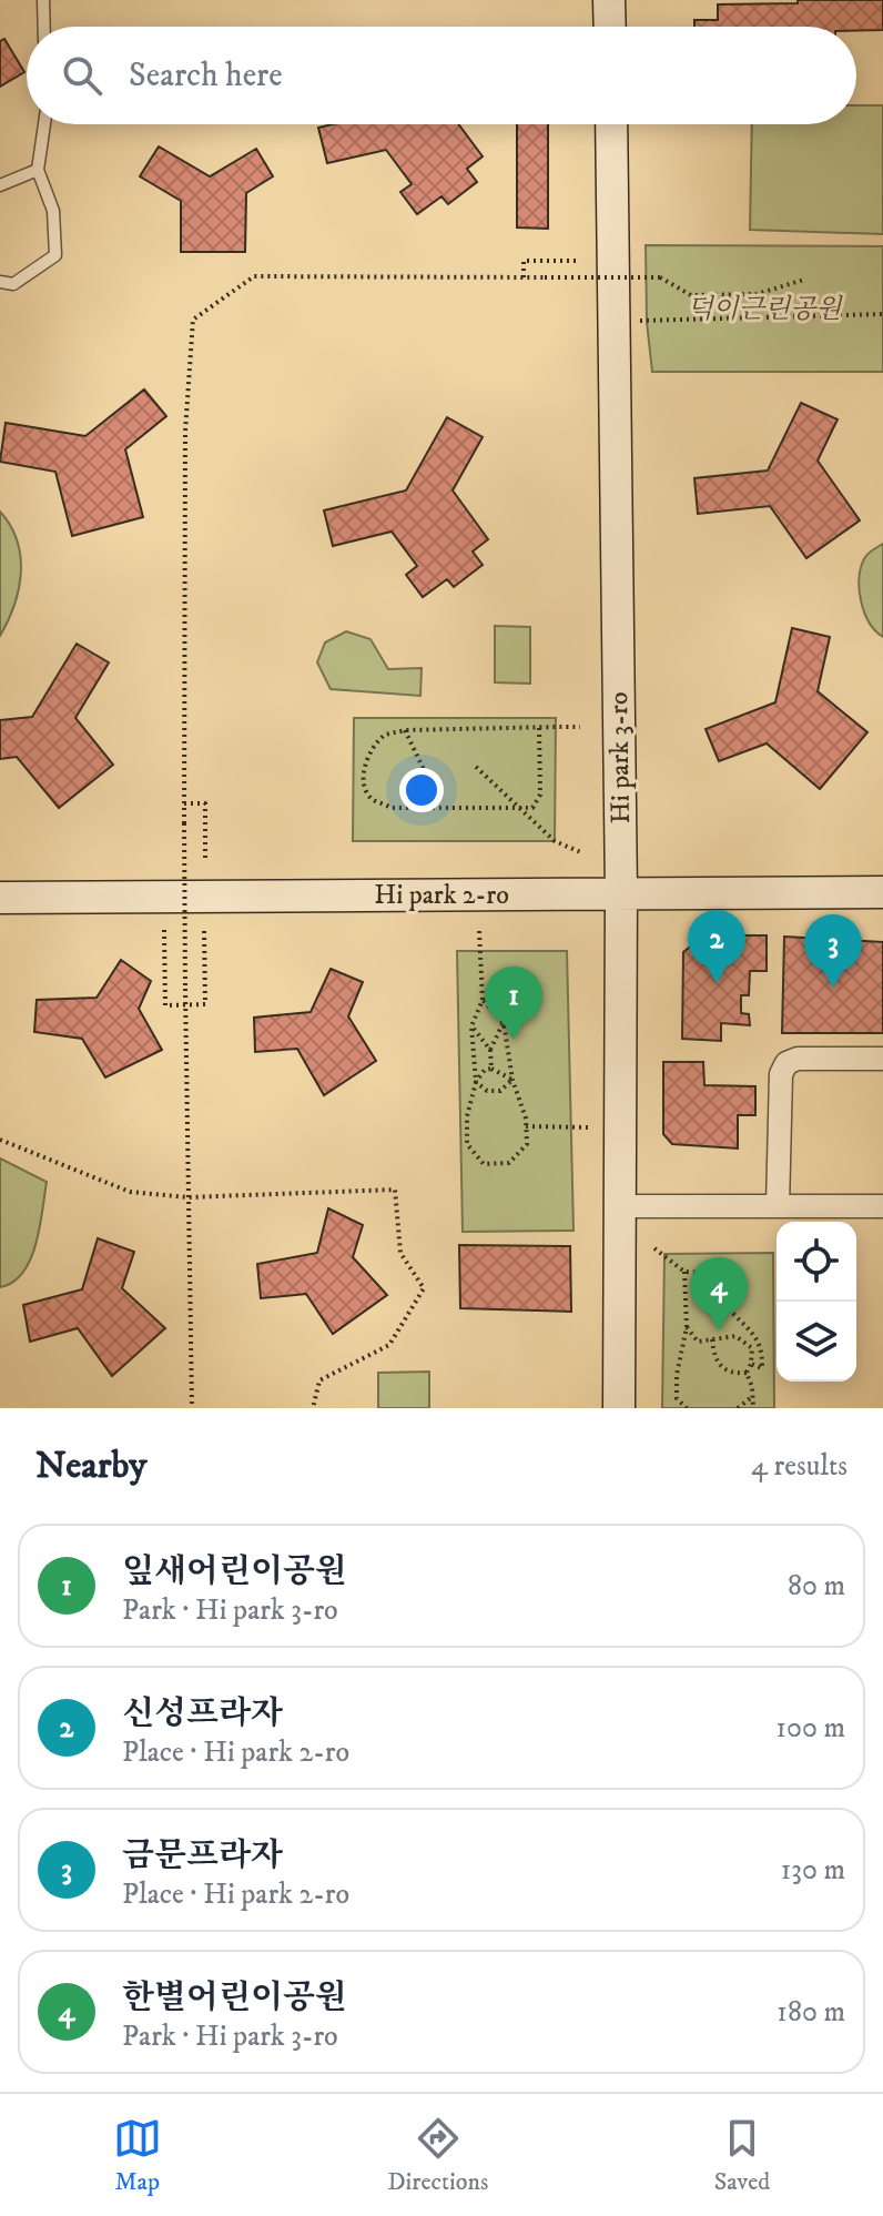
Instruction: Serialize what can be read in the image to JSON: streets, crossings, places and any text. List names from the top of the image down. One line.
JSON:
{"streets":{"street":["Hi park 3-ro","Hi park 2-ro"]},"crossings":[["Hi park 3-ro","Hi park 2-ro"]],"parks":["덕이근린공원"],"page":{"search":"Search here","pins":["2","3","1","4"],"heading":["Nearby","4 results"],"list":[{"mark":"1","name":"잎새어린이공원","note":"Park · Hi park 3-ro","value":"80 m"},{"mark":"2","name":"신성프라자","note":"Place · Hi park 2-ro","value":"100 m"},{"mark":"3","name":"금문프라자","note":"Place · Hi park 2-ro","value":"130 m"},{"mark":"4","name":"한별어린이공원","note":"Park · Hi park 3-ro","value":"180 m"}],"nav":["Map","Directions","Saved"]}}
